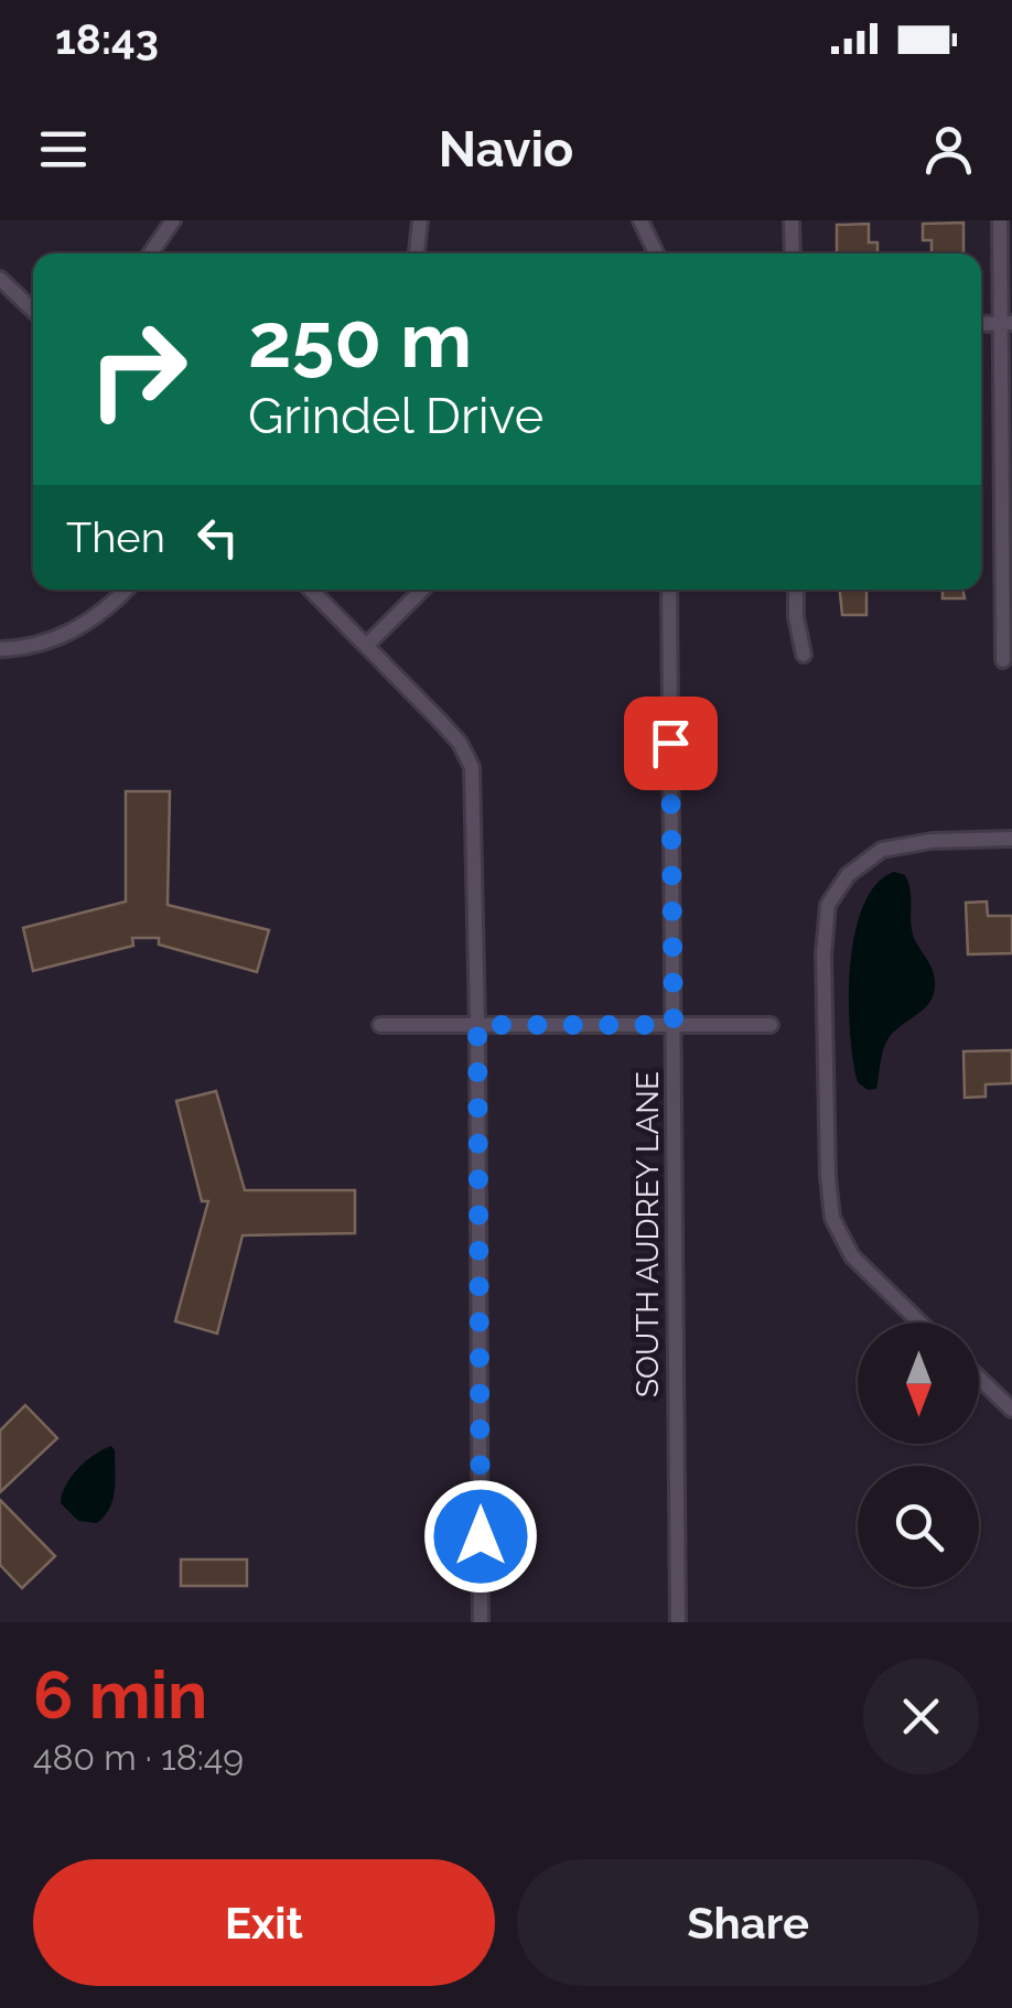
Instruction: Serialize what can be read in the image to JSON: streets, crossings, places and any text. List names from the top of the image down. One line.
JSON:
{"streets":{"street":["SOUTH AUDREY LANE"]},"north":"bottom","page":{"status":"18:43","header":"Navio","turn":["250 m","Grindel Drive"],"then":"Then","heading":["6 min","480 m · 18:49"],"buttons":["Exit","Share"]}}
